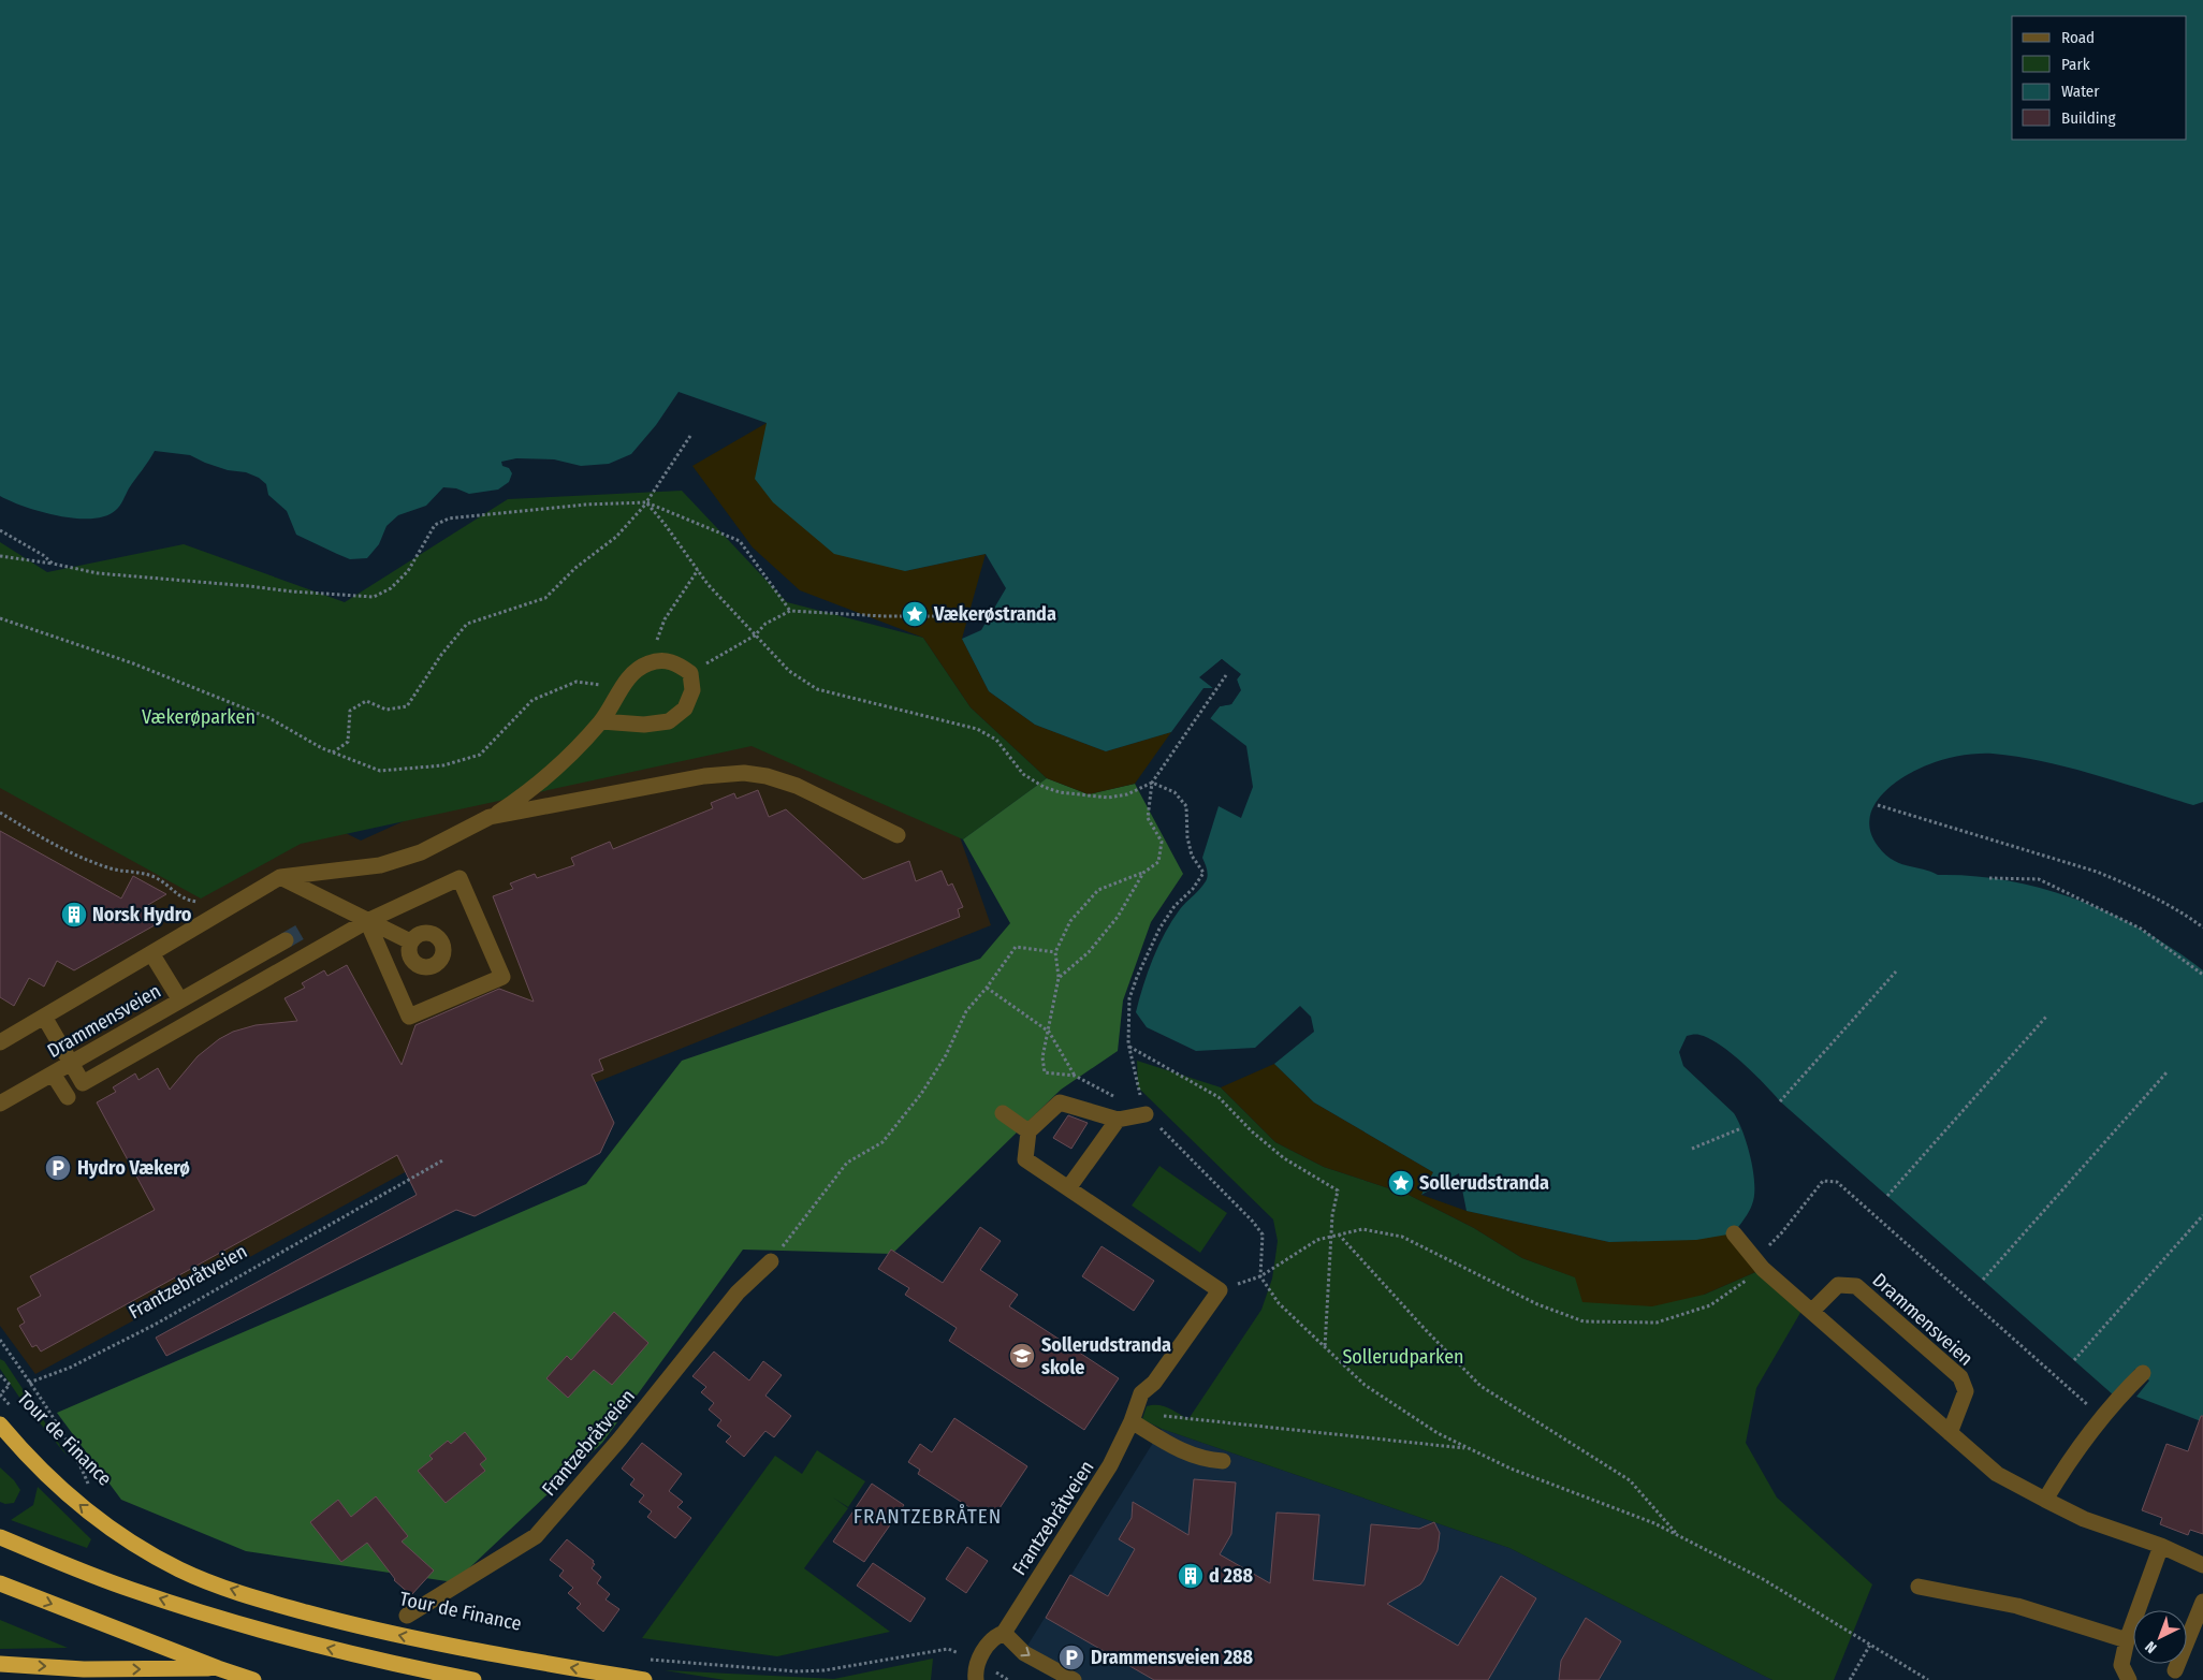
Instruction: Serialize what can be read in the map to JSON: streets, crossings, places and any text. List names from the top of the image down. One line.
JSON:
{"streets":{"street":["Drammensveien","Frantzebråtveien"],"path":["Tour de Finance"]},"districts":["FRANTZEBRÅTEN"],"parks":["Vækerøparken","Sollerudparken"],"places":{"place":["Vækerøstranda","Sollerudstranda"],"building":["Norsk Hydro","d 288"],"parking":["Hydro Vækerø","Drammensveien 288"],"school or university":["Sollerudstranda skole"]},"legend":["Road","Park","Water","Building"],"north":"bottom left"}
